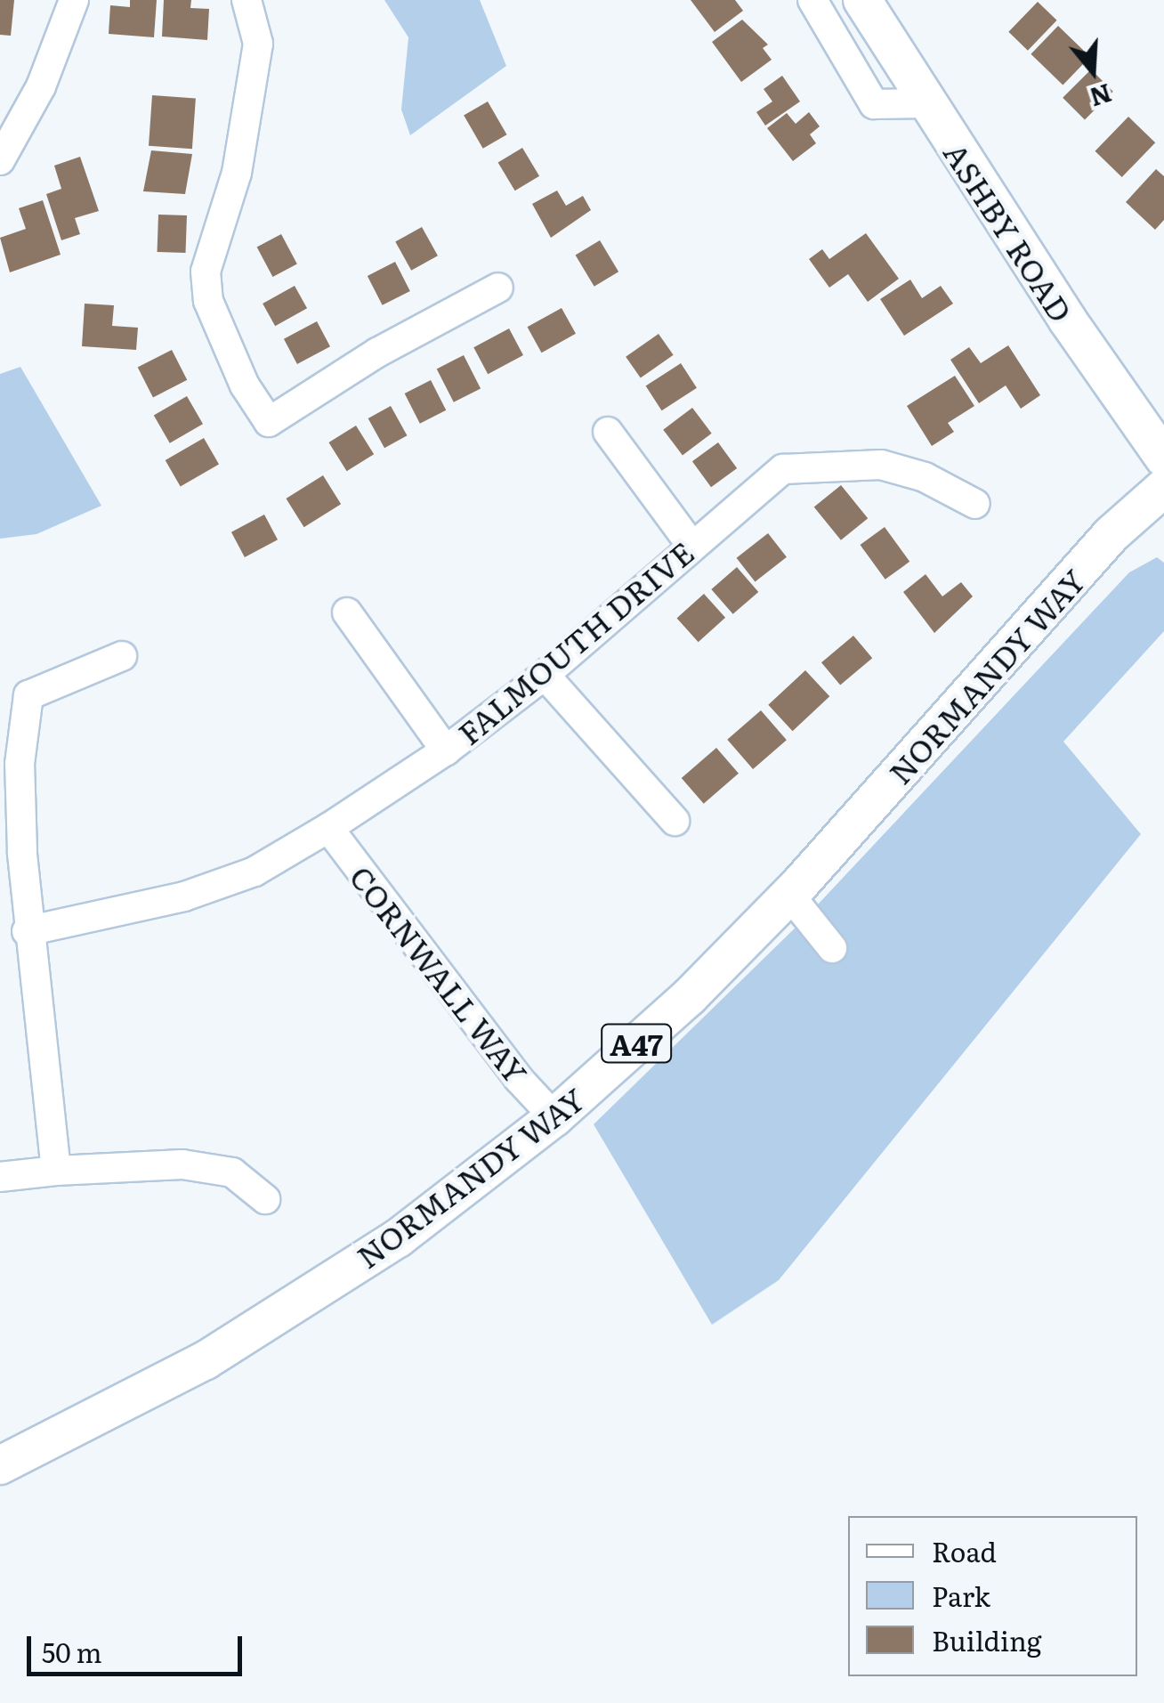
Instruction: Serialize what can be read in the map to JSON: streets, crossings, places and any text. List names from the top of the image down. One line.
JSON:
{"streets":{"main road":["ASHBY ROAD","NORMANDY WAY","A47"],"street":["FALMOUTH DRIVE","CORNWALL WAY"]},"crossings":[["FALMOUTH DRIVE","CORNWALL WAY"],["NORMANDY WAY","CORNWALL WAY"]],"legend":["Road","Park","Building"],"scale_bar":"50 m","north":"bottom"}
